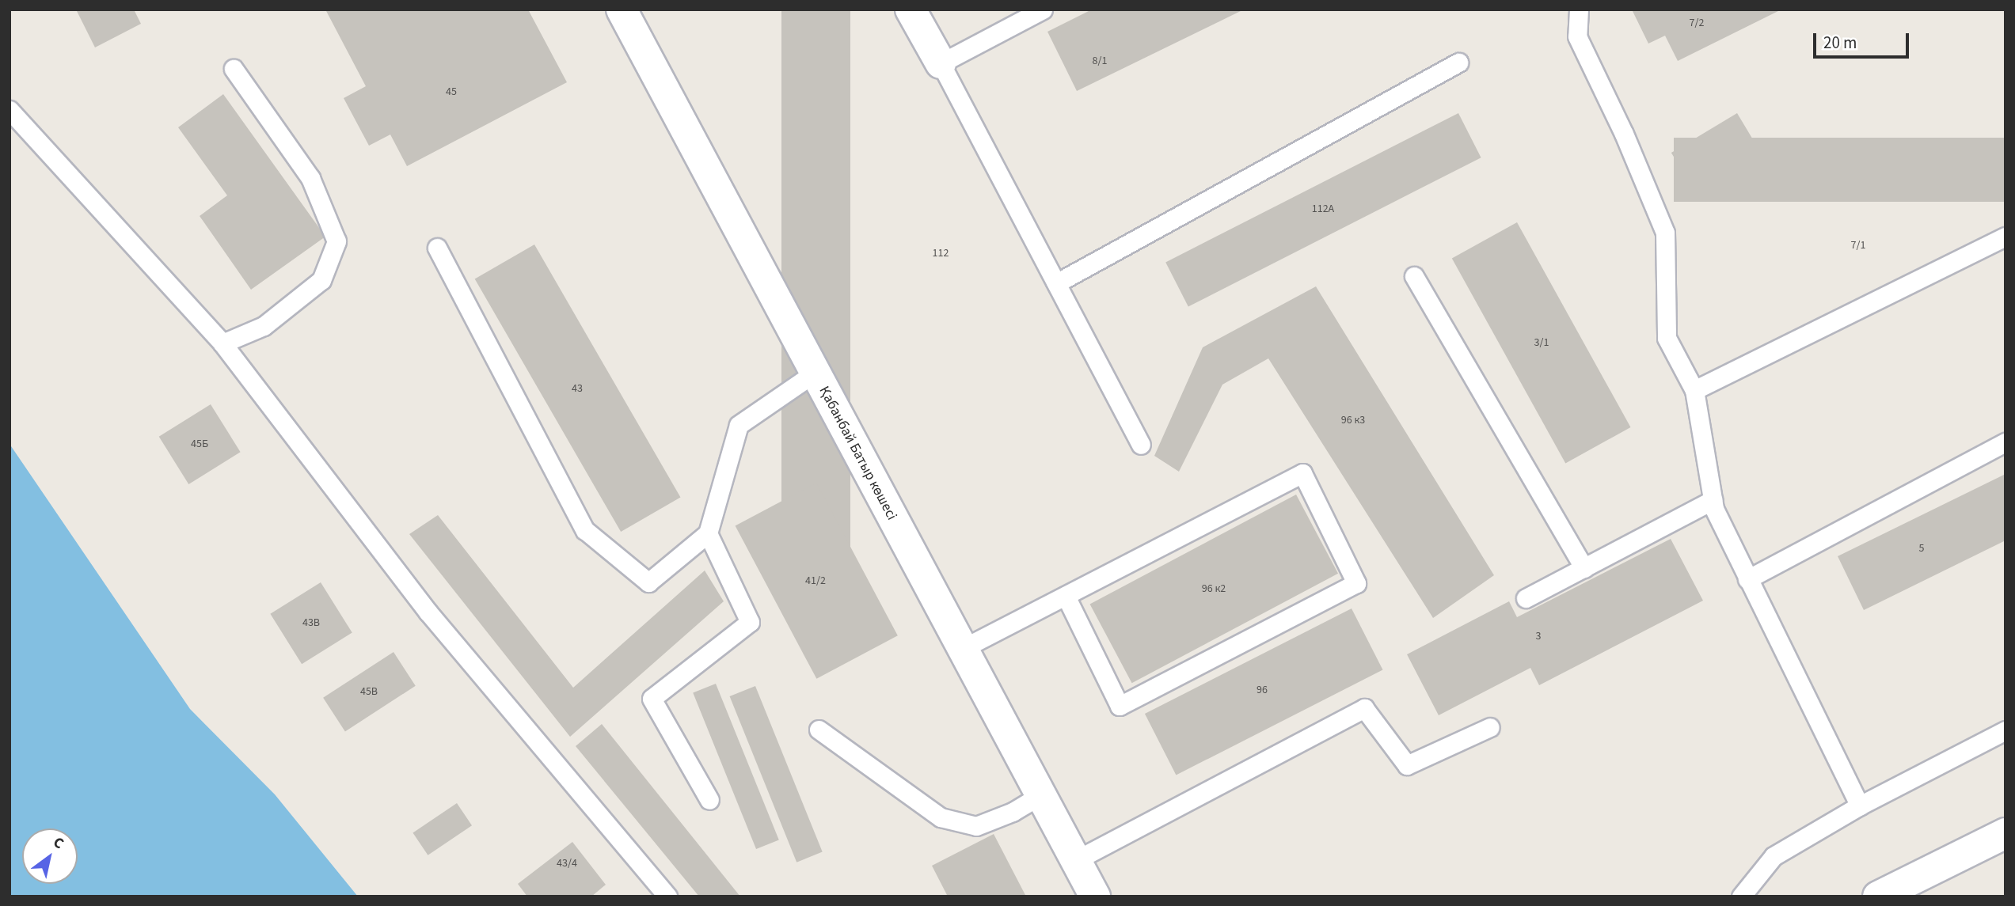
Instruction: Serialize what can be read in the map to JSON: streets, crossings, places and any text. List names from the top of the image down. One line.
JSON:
{"streets":{"main road":["Қабанбай Батыр көшесі"]},"house_numbers":["7/2","8/1","45","112А","7/1","112","3/1","43","96 к3","45Б","5","41/2","96 к2","43В","3","96","45В","43/4"],"scale_bar":"20 m","north":"top right"}
